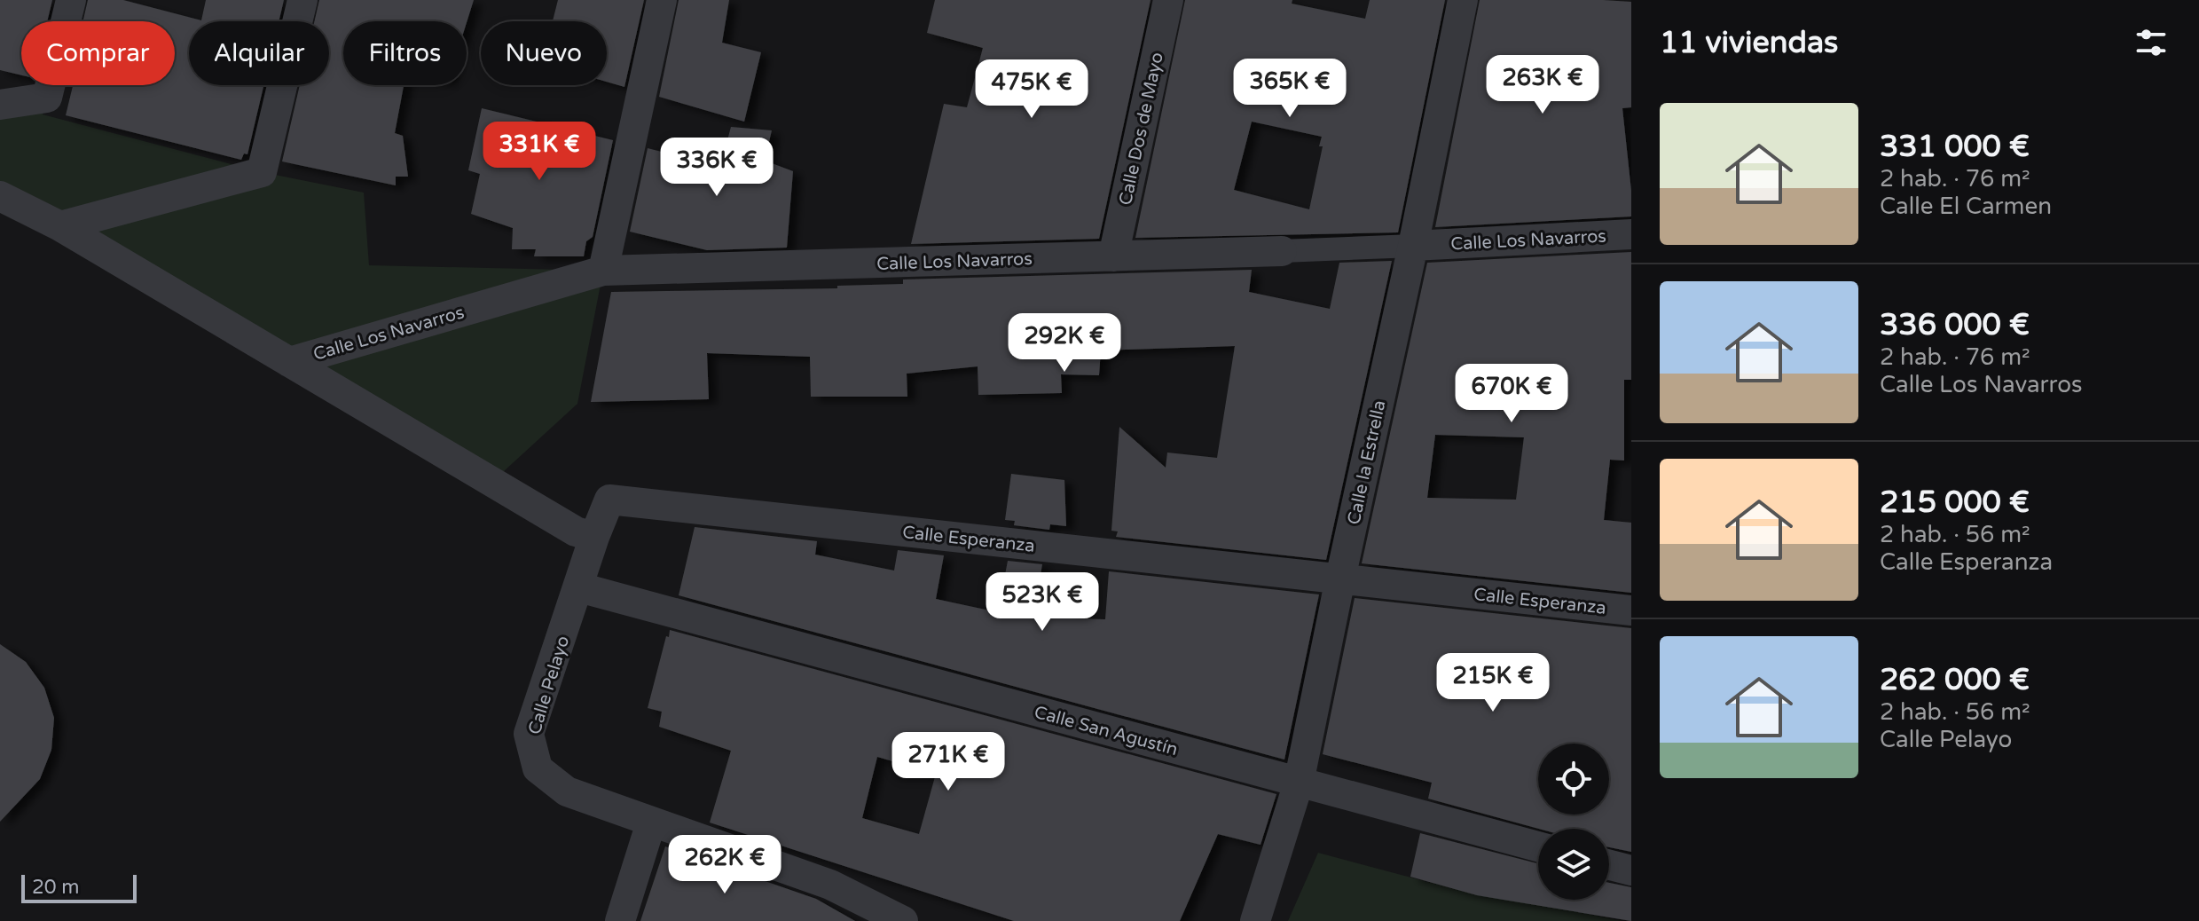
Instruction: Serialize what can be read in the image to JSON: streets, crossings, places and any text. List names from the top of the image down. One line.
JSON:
{"streets":{"street":["Calle Dos de Mayo","Calle Los Navarros","Calle la Estrella","Calle Esperanza","Calle Pelayo","Calle San Agustín"]},"crossings":[["Calle Dos de Mayo","Calle Los Navarros"],["Calle Los Navarros","Calle la Estrella"],["Calle Los Navarros","Calle Esperanza"],["Calle la Estrella","Calle Esperanza"],["Calle la Estrella","Calle San Agustín"],["Calle Esperanza","Calle Pelayo"],["Calle Esperanza","Calle San Agustín"],["Calle Pelayo","Calle San Agustín"]],"scale_bar":"20 m","page":{"heading":"11 viviendas","chip":["Comprar","Alquilar","Filtros","Nuevo"],"price":["263K €","365K €","475K €","331K €","336K €","292K €","670K €","523K €","215K €","271K €","262K €"],"list":[{"name":"331 000 €","note":"2 hab. · 76 m² · Calle El Carmen"},{"name":"336 000 €","note":"2 hab. · 76 m² · Calle Los Navarros"},{"name":"215 000 €","note":"2 hab. · 56 m² · Calle Esperanza"},{"name":"262 000 €","note":"2 hab. · 56 m² · Calle Pelayo"}],"scale":"20 m"}}
